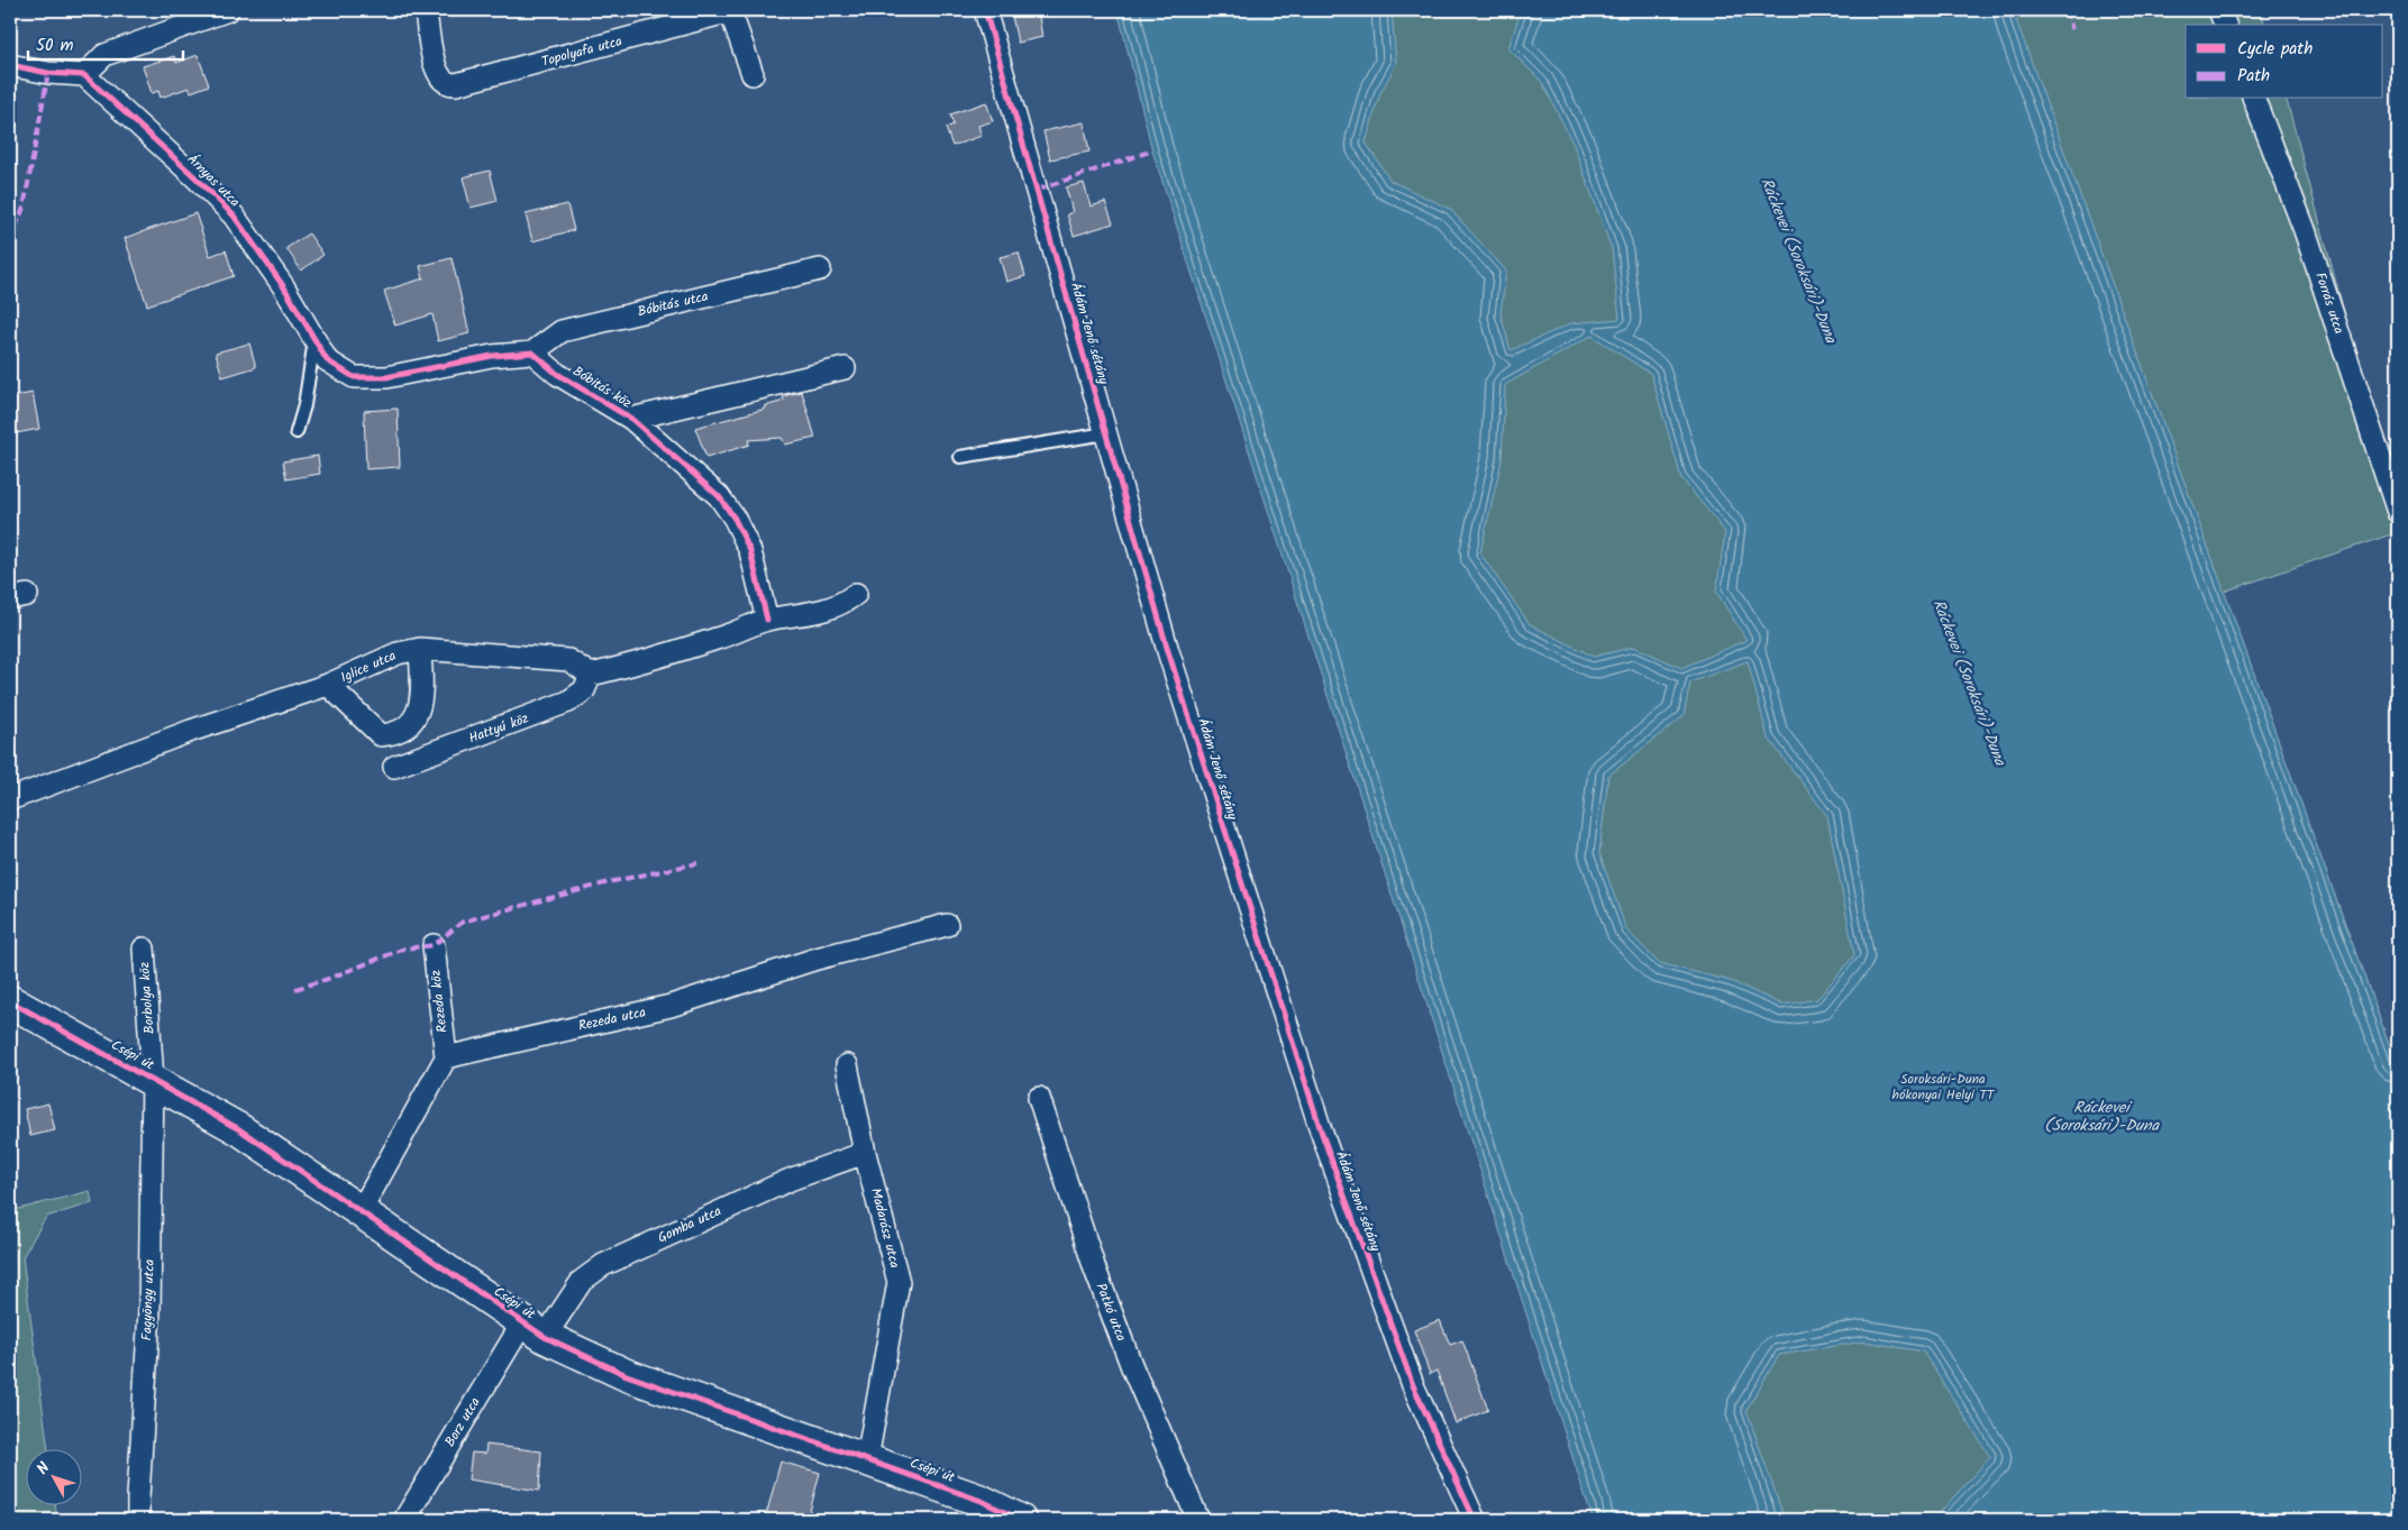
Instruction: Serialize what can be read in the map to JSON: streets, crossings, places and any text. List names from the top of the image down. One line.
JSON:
{"streets":{"street":["Topolyafa utca","Árnyas utca","Forrás utca","Bóbitás utca","Ádám Jenő sétány","Bóbitás köz","Iglice utca","Hattyú köz","Borbolya köz","Rezeda köz","Rezeda utca","Csépi út","Gomba utca","Madarász utca","Fagyöngy utca","Patkó utca","Borz utca"]},"crossings":[["Árnyas utca","Bóbitás utca"],["Árnyas utca","Bóbitás köz"],["Bóbitás utca","Bóbitás köz"],["Iglice utca","Hattyú köz"],["Borbolya köz","Csépi út"],["Borbolya köz","Fagyöngy utca"],["Rezeda köz","Rezeda utca"],["Csépi út","Gomba utca"],["Csépi út","Madarász utca"],["Csépi út","Fagyöngy utca"],["Csépi út","Borz utca"],["Gomba utca","Madarász utca"],["Gomba utca","Borz utca"]],"water":["Ráckevei (Soroksári)-Duna"],"parks":["Soroksári-Duna hókonyai Helyi TT"],"legend":["Cycle path","Path"],"scale_bar":"50 m","north":"top left"}
